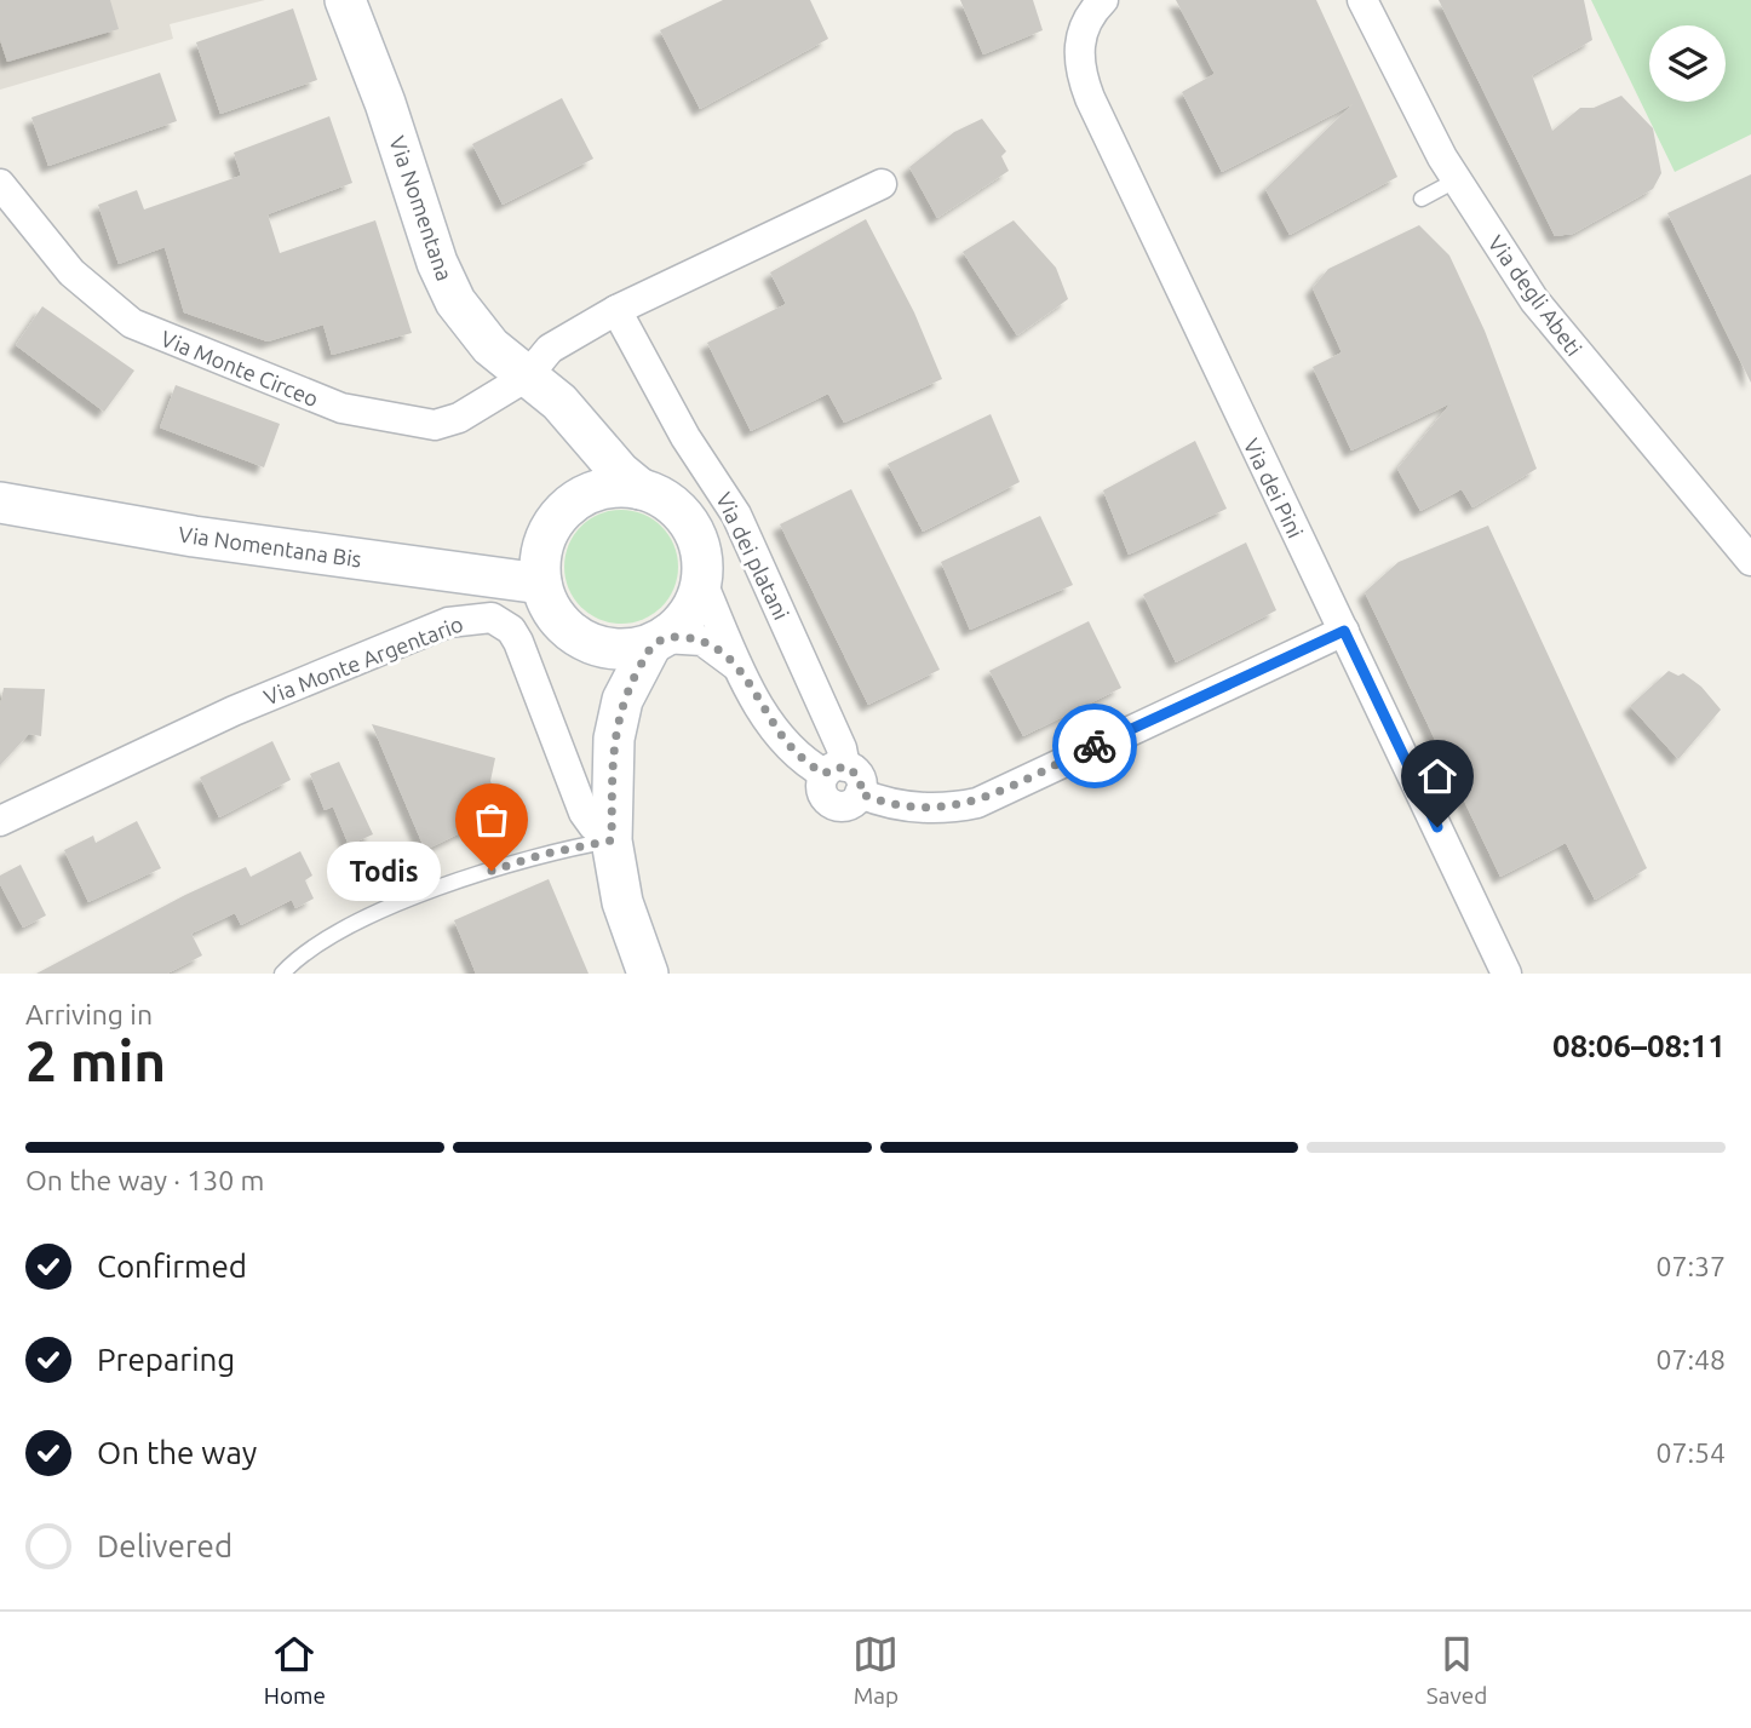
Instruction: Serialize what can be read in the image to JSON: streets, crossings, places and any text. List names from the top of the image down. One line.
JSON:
{"streets":{"main road":["Via Nomentana","Via Nomentana Bis"],"street":["Via degli Abeti","Via Monte Circeo","Via dei Pini","Via dei platani","Via Monte Argentario"]},"crossings":[["Via Nomentana","Via Monte Circeo"],["Via Nomentana","Via Nomentana Bis"],["Via dei Pini","Via dei platani"]],"places":["Todis"],"page":{"bubble":"Todis","heading":["2 min","Arriving in","08:06–08:11"],"bar":"On the way · 130 m","list":[["Confirmed","07:37"],["Preparing","07:48"],["On the way","07:54"],"Delivered"],"tabs":["Home","Map","Saved"]}}
